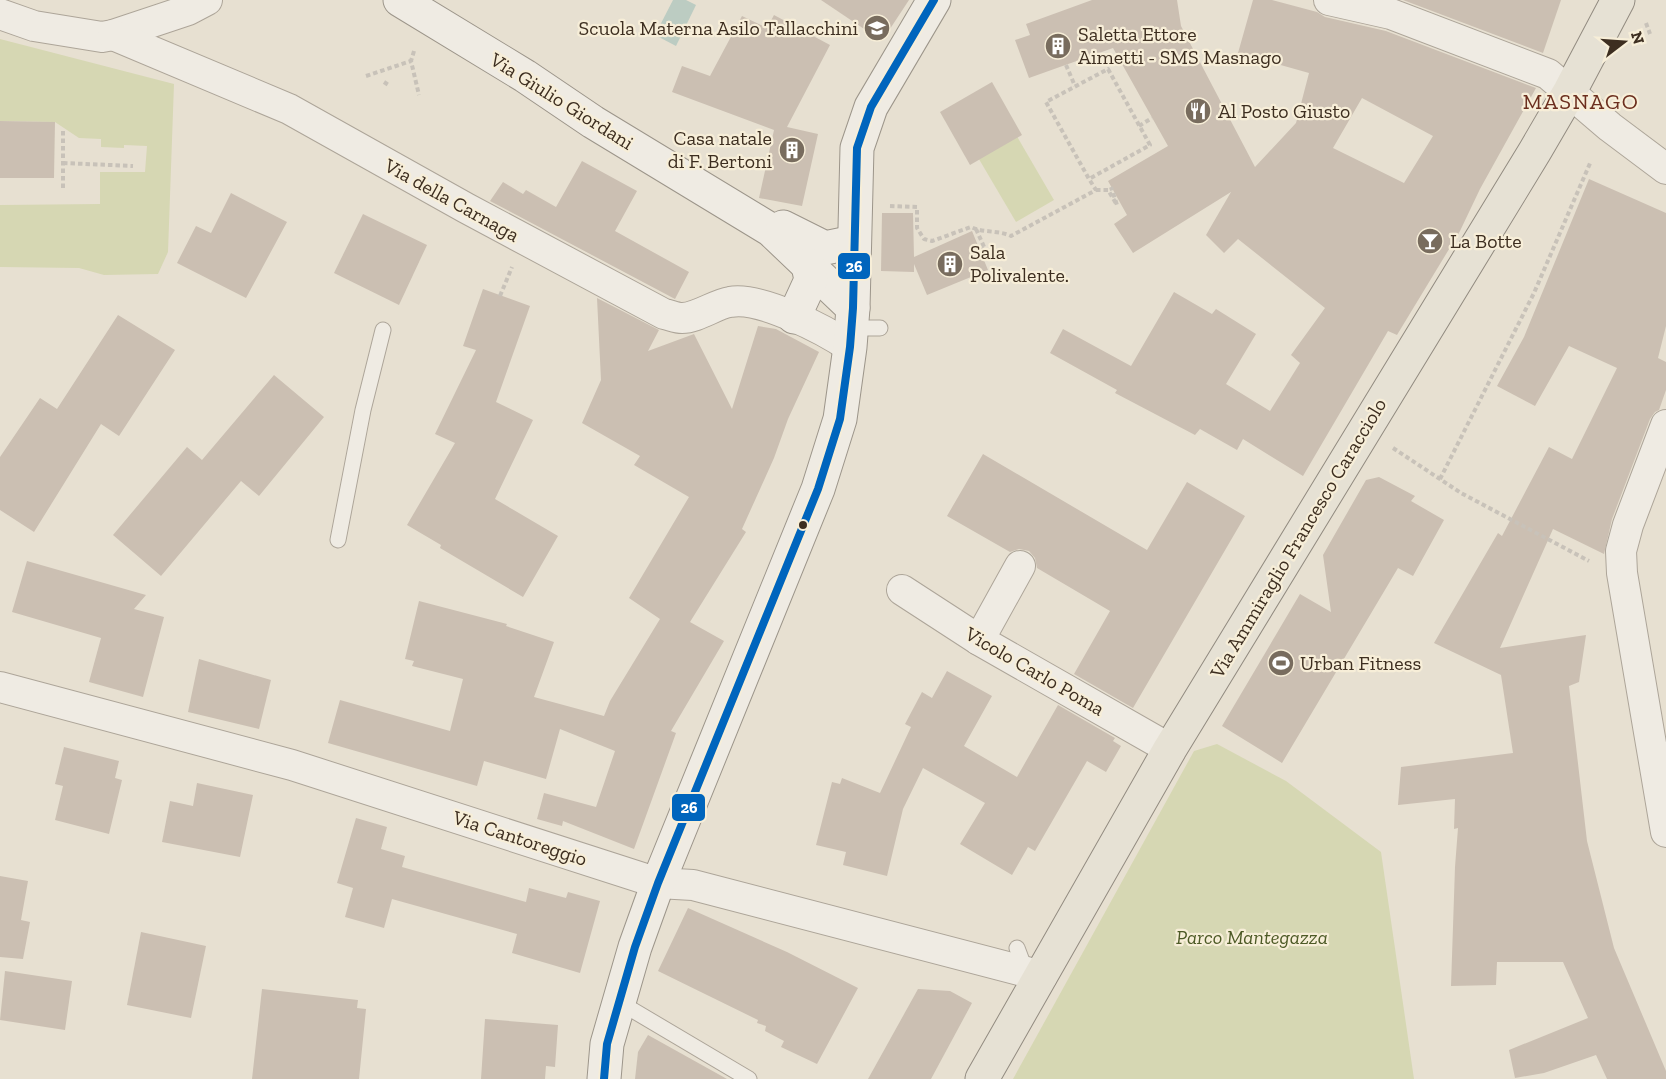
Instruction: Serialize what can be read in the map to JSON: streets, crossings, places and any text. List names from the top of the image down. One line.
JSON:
{"streets":{"main road":["Via Ammiraglio Francesco Caracciolo"],"street":["Via Giulio Giordani","Via della Carnaga","Vicolo Carlo Poma","Via Cantoreggio"]},"crossings":[["Via Giulio Giordani","Via della Carnaga"],["Via Ammiraglio Francesco Caracciolo","Vicolo Carlo Poma"],["Via Ammiraglio Francesco Caracciolo","Via Cantoreggio"]],"districts":["MASNAGO"],"parks":["Parco Mantegazza"],"places":{"school or university":["Scuola Materna Asilo Tallacchini"],"building":["Saletta Ettore Aimetti - SMS Masnago","Casa natale di F. Bertoni","Sala Polivalente."],"restaurant":["Al Posto Giusto"],"bar":["La Botte"],"sports":["Urban Fitness"]},"lines":["transit line 26"],"north":"right"}
